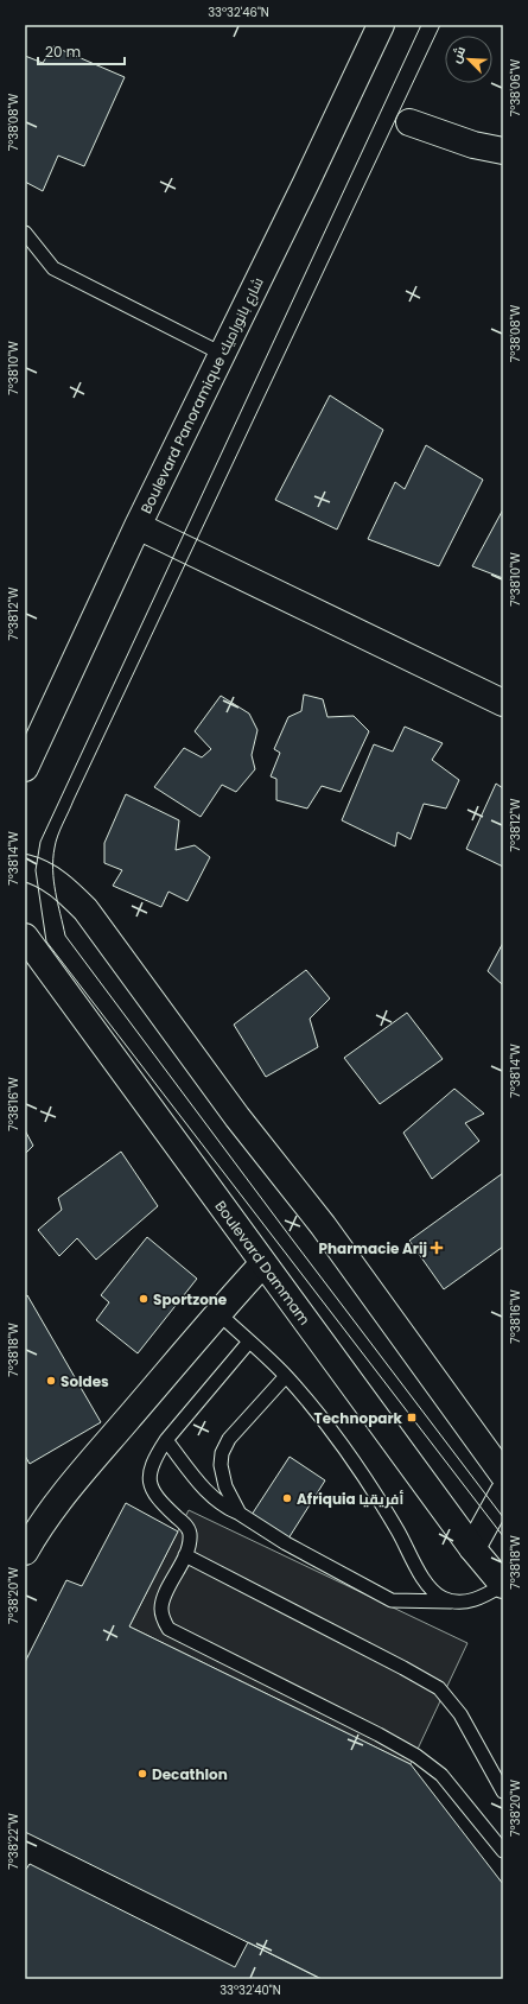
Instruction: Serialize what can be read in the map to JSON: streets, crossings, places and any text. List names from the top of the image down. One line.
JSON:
{"streets":{"street":["Boulevard Panoramique شارع بانوراميك","Boulevard Dammam"]},"places":{"health":["Pharmacie Arij"],"other":["Sportzone","Soldes","Afriquia أفريقيا","Decathlon"],"transit":["Technopark"]},"scale_bar":"20 m","north":"top left","coordinates":["33°32'46\"N","7°38'06\"W","7°38'08\"W","7°38'10\"W","7°38'12\"W","7°38'14\"W","7°38'16\"W","7°38'18\"W","7°38'20\"W","7°38'22\"W","33°32'40\"N"]}
